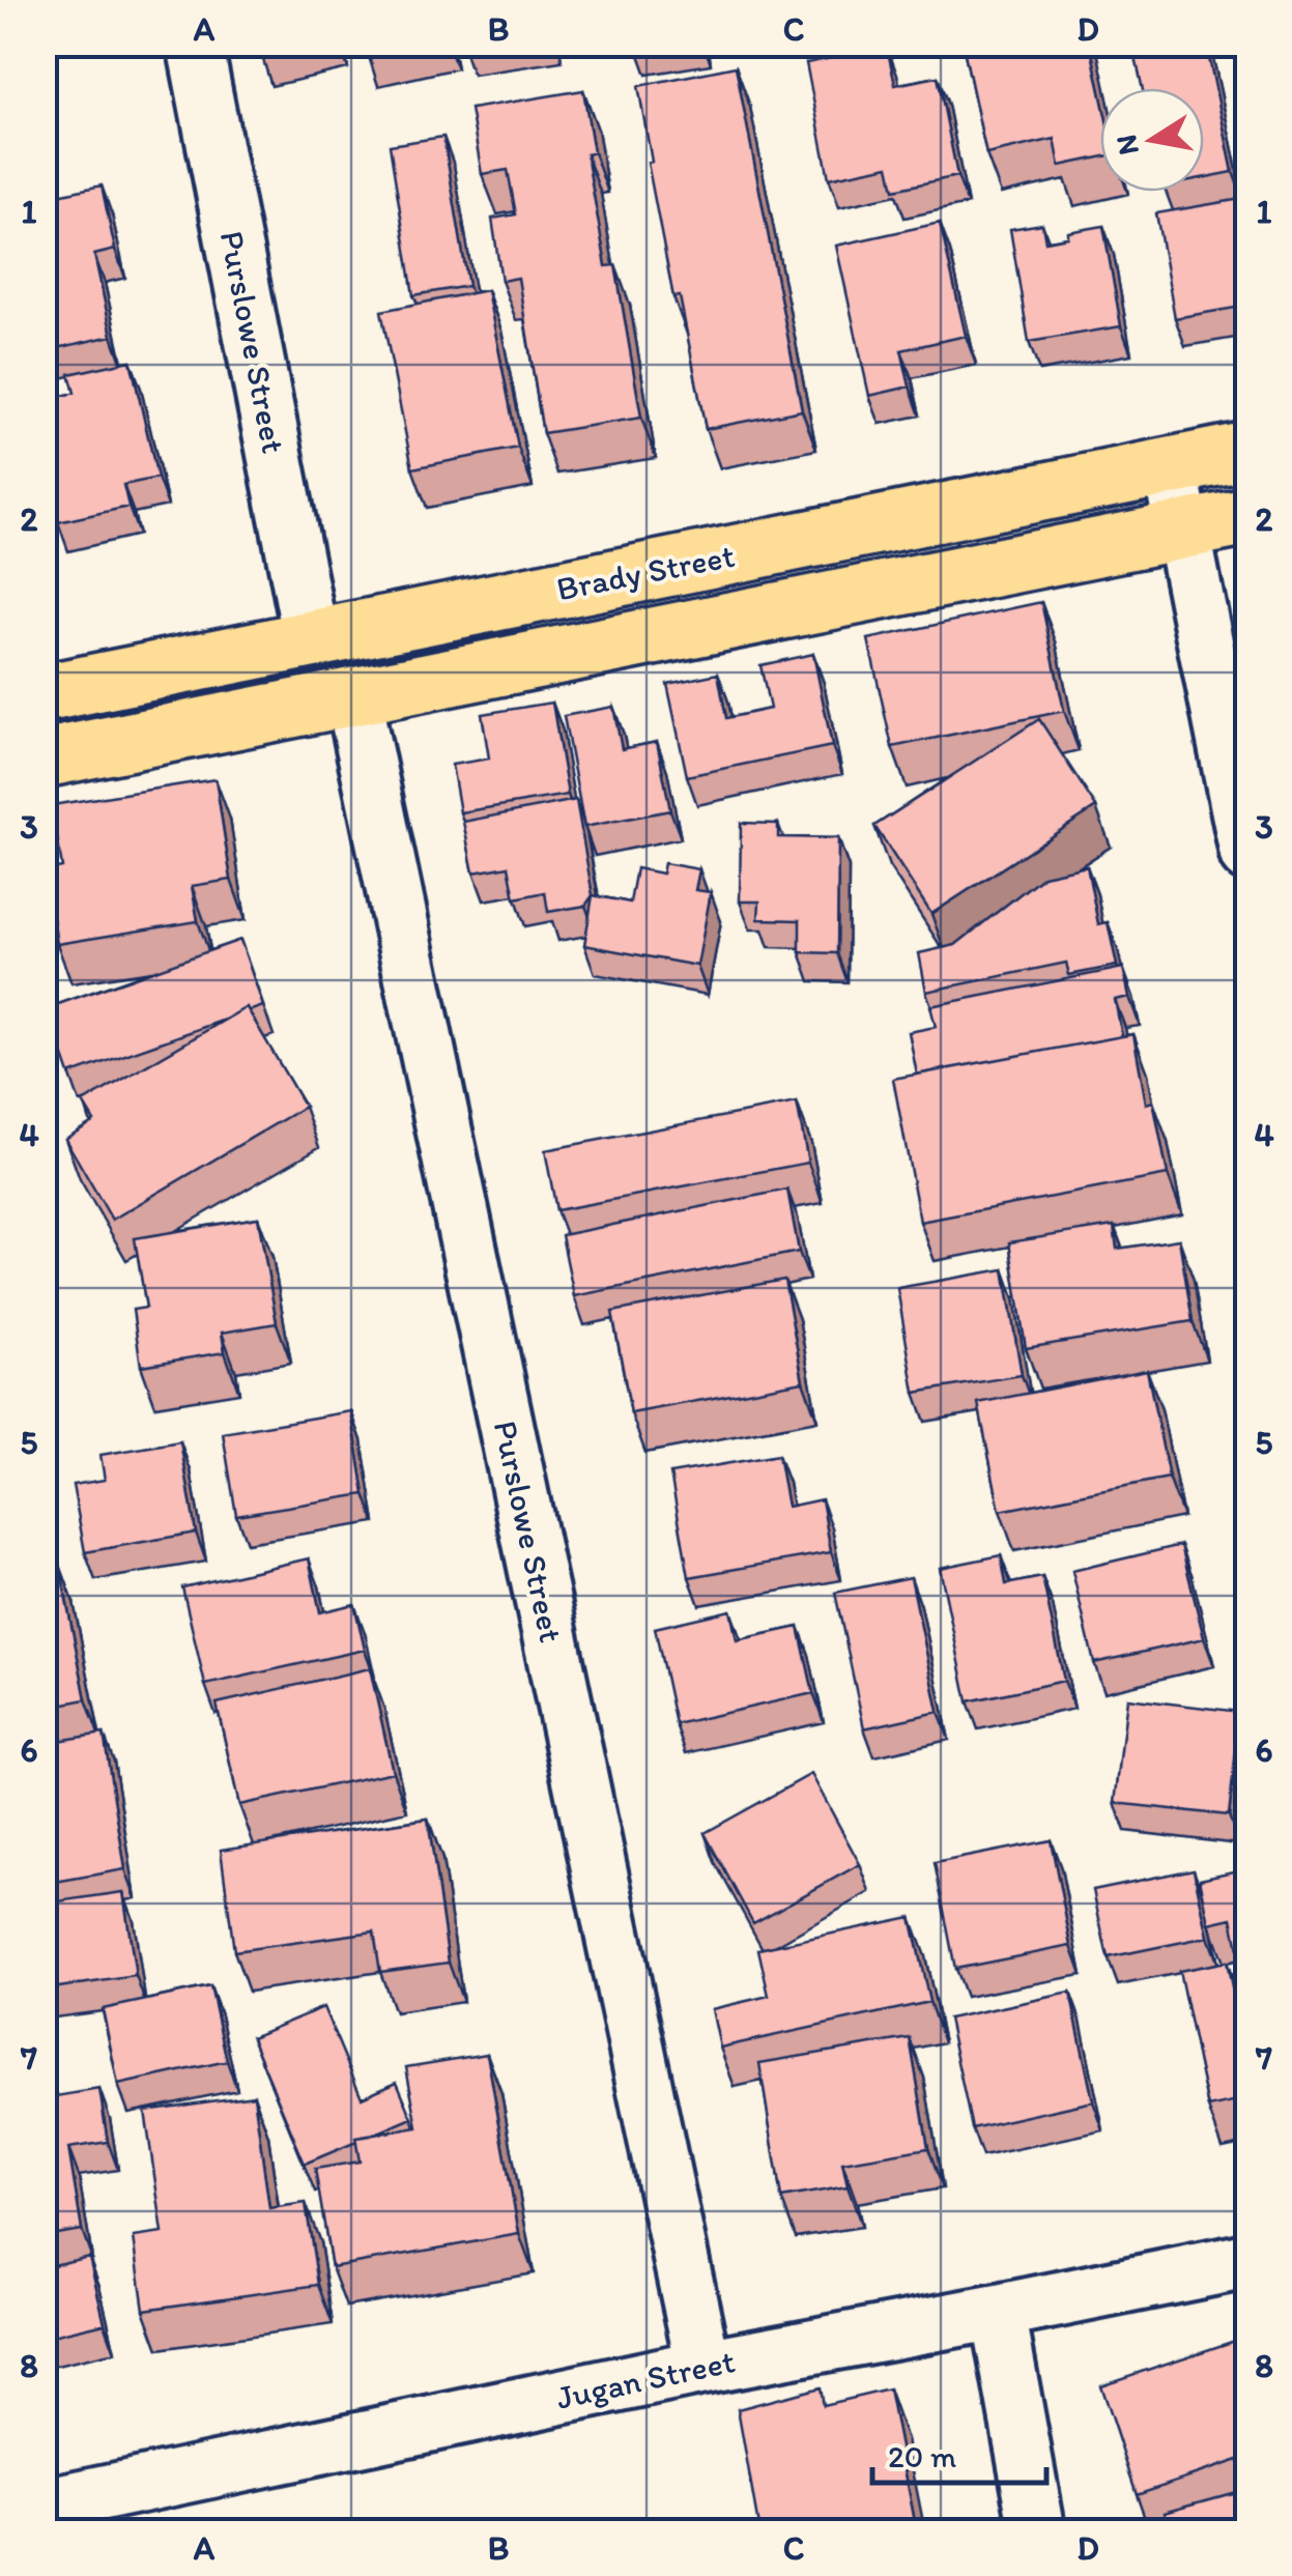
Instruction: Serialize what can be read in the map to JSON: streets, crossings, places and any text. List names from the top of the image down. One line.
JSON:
{"streets":{"main road":["Brady Street"],"street":["Purslowe Street","Jugan Street"]},"crossings":[["Purslowe Street","Brady Street"],["Purslowe Street","Jugan Street"]],"scale_bar":"20 m","north":"left","grid":{"columns":["A","B","C","D"],"rows":["1","2","3","4","5","6","7","8"]}}
